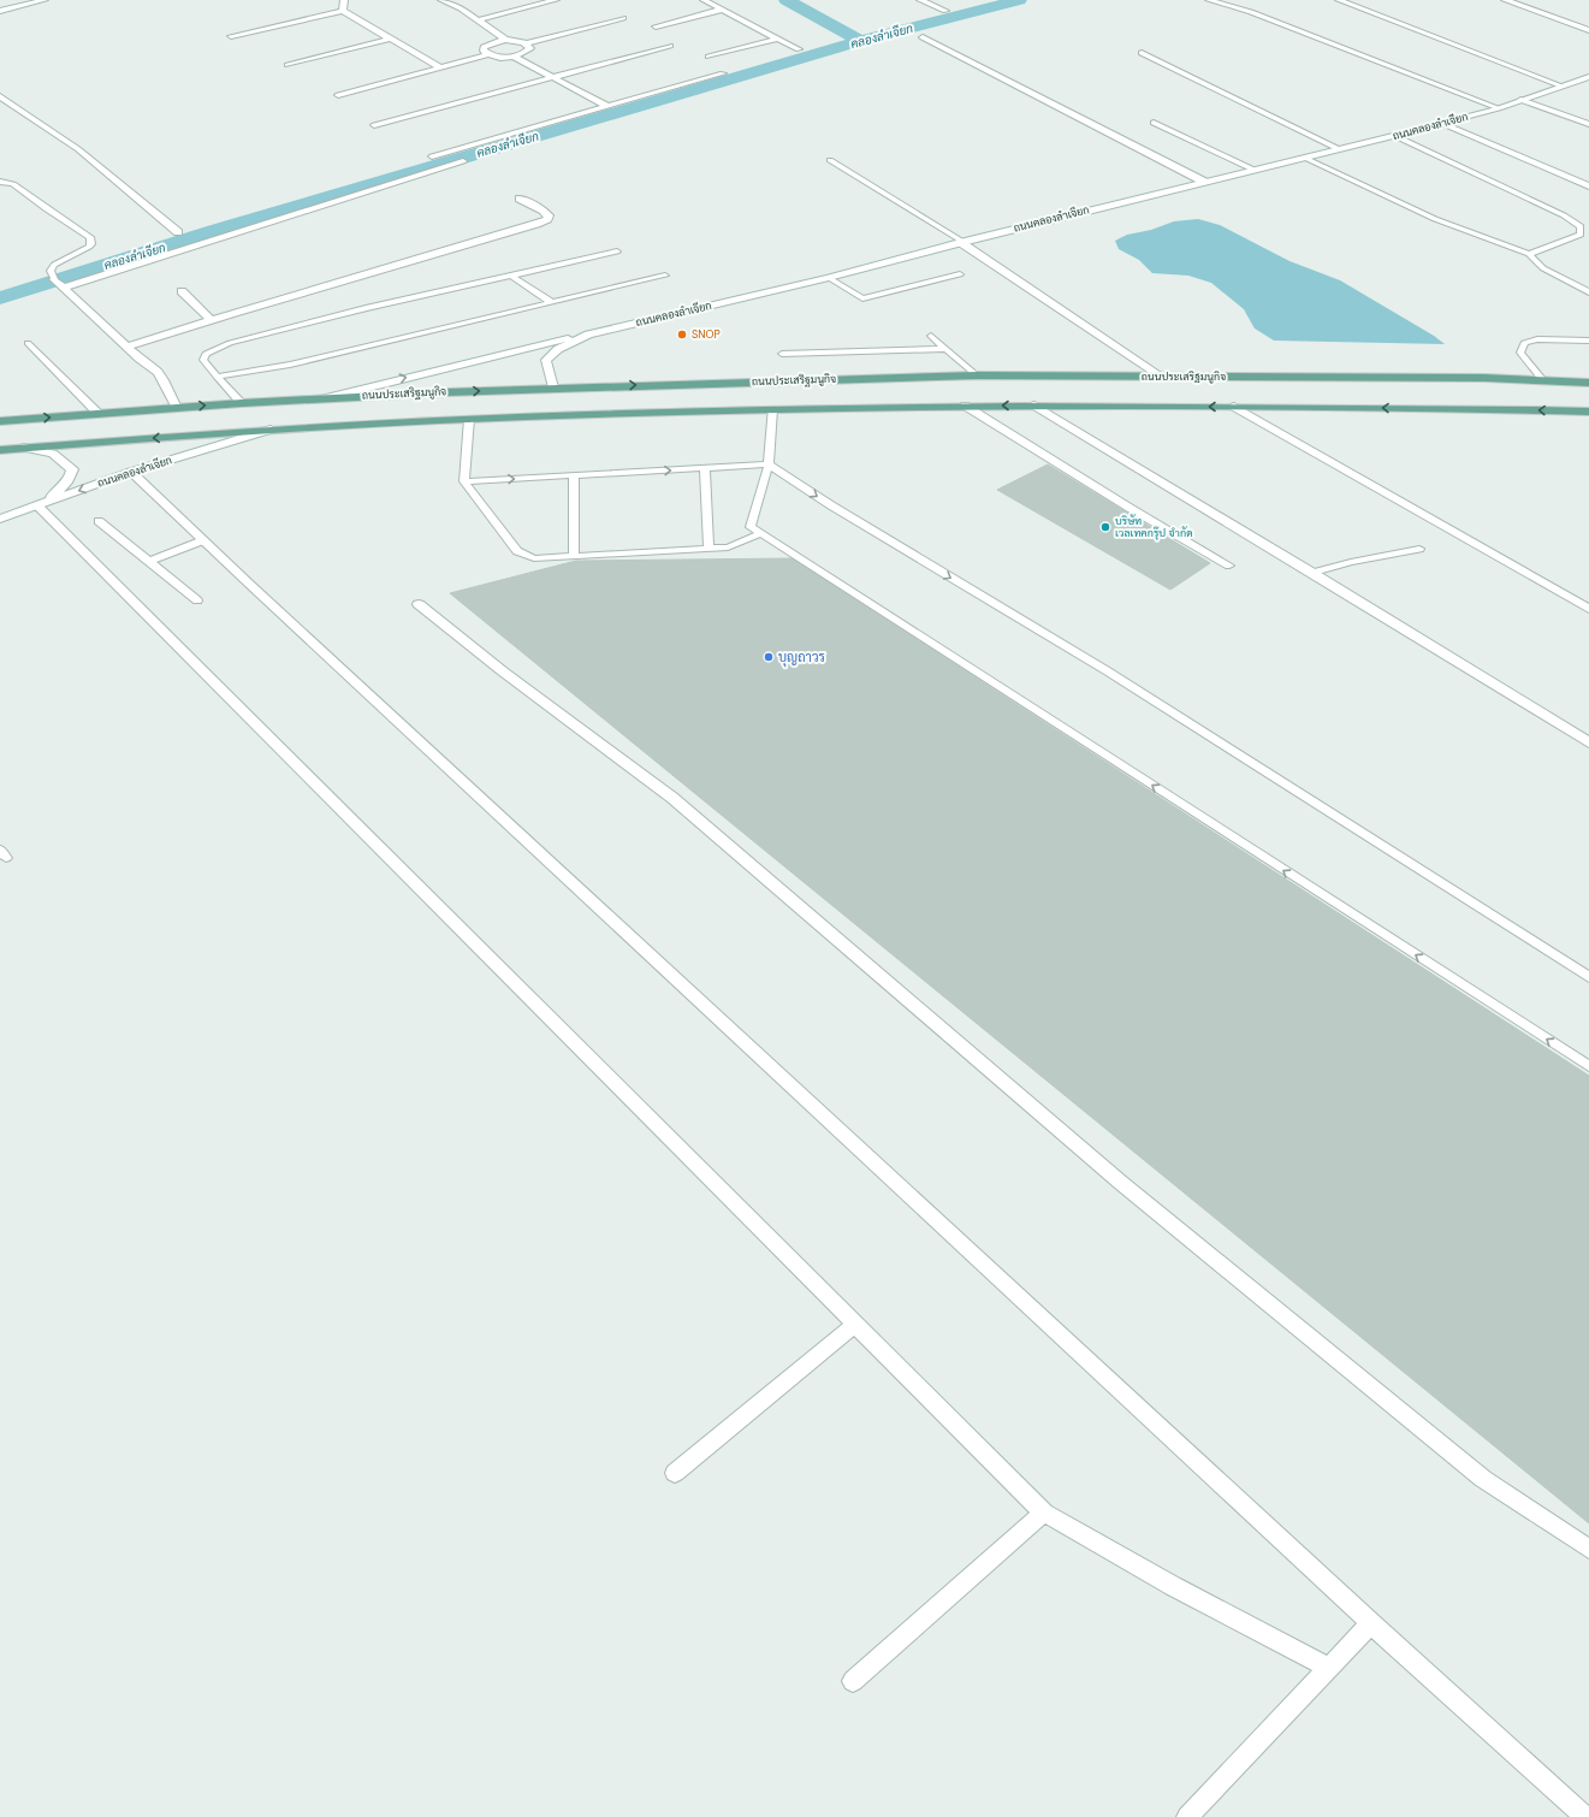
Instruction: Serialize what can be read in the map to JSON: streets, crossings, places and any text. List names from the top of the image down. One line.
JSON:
{"streets":{"main road":["ถนนประเสริฐมนูกิจ"],"street":["ถนนคลองลำเจียก"]},"crossings":[["ถนนคลองลำเจียก","ถนนประเสริฐมนูกิจ"]],"water":["คลองลำเจียก"],"places":["SNOP","บริษัท เวลเทคกรุ๊ป จำกัด","บุญถาวร"]}
